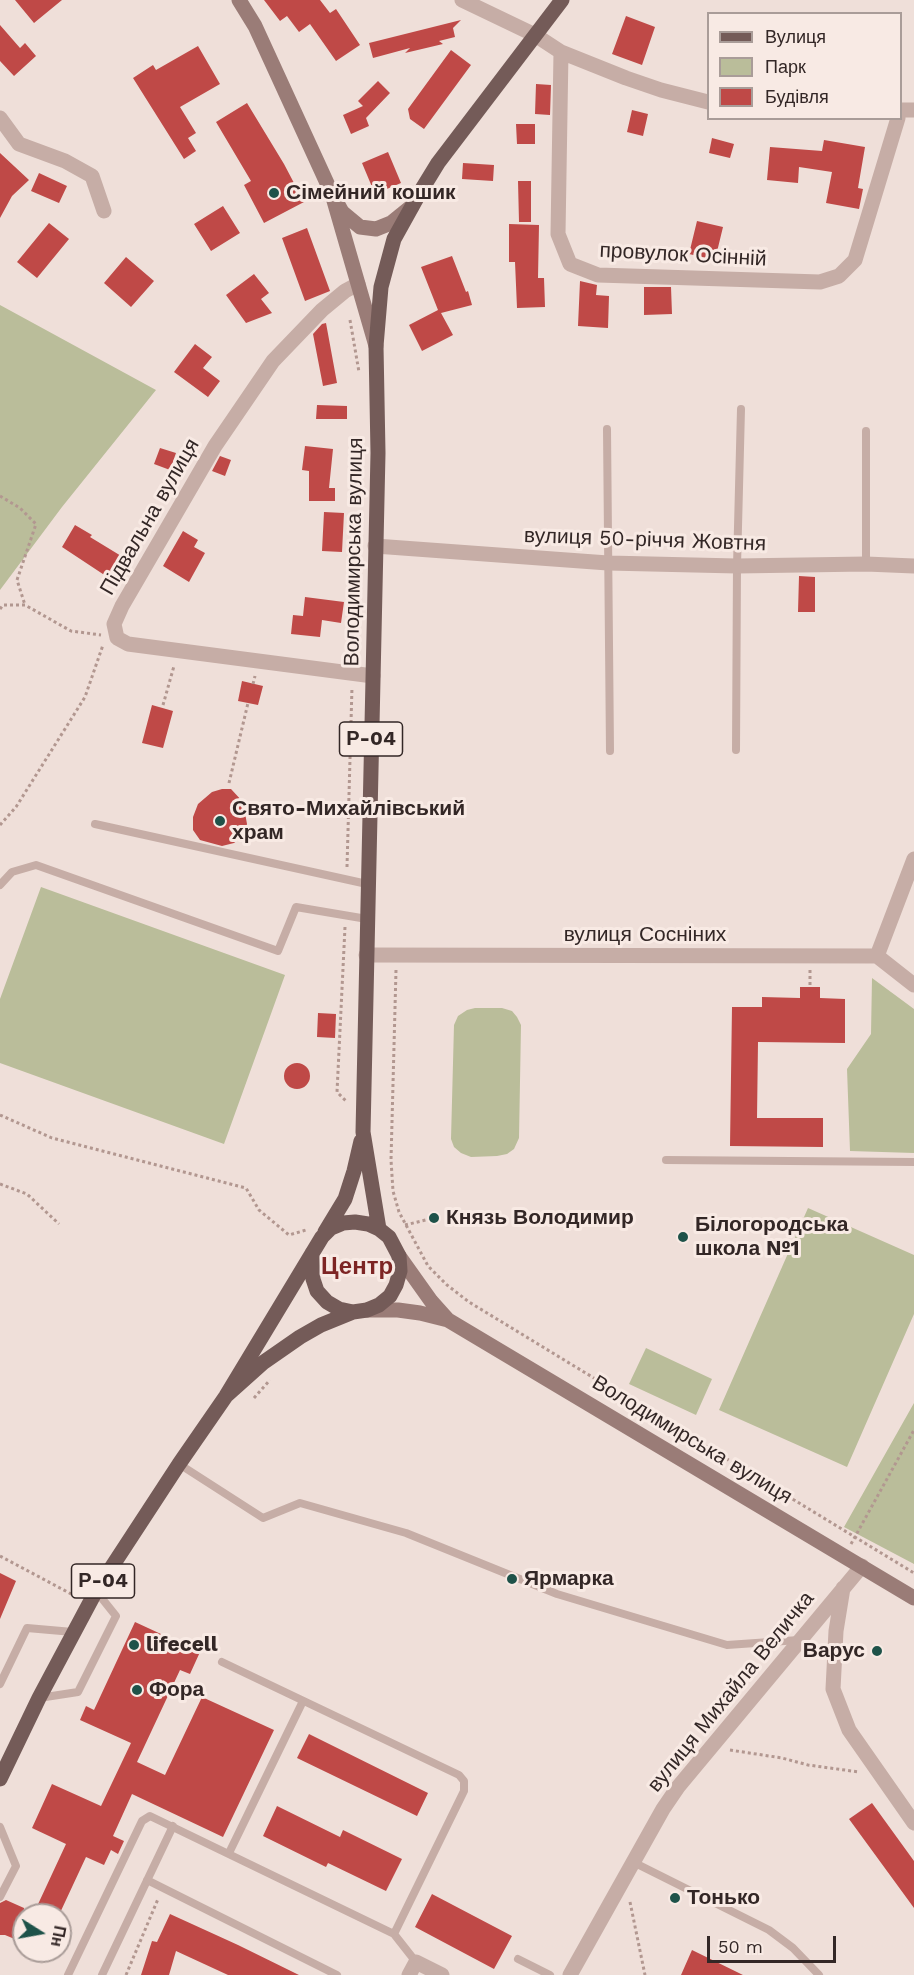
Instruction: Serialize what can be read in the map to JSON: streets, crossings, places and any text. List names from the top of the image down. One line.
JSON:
{"streets":{"main road":["Володимирська вулиця","Р-04"],"street":["провулок Осінній","Підвальна вулиця","вулиця 50-річчя Жовтня","вулиця Сосніних","вулиця Михайла Величка"]},"crossings":[["Підвальна вулиця","Володимирська вулиця"],["вулиця 50-річчя Жовтня","Володимирська вулиця"],["Володимирська вулиця","Р-04"],["Володимирська вулиця","вулиця Сосніних"],["Володимирська вулиця","вулиця Михайла Величка"]],"districts":["Центр"],"places":["Сімейний кошик","Свято-Михайлівський храм","Князь Володимир","Білогородська школа №1","Ярмарка","lifecell","Варус","Фора","Тонько"],"legend":["Вулиця","Парк","Будівля"],"scale_bar":"50 m","north":"right"}
